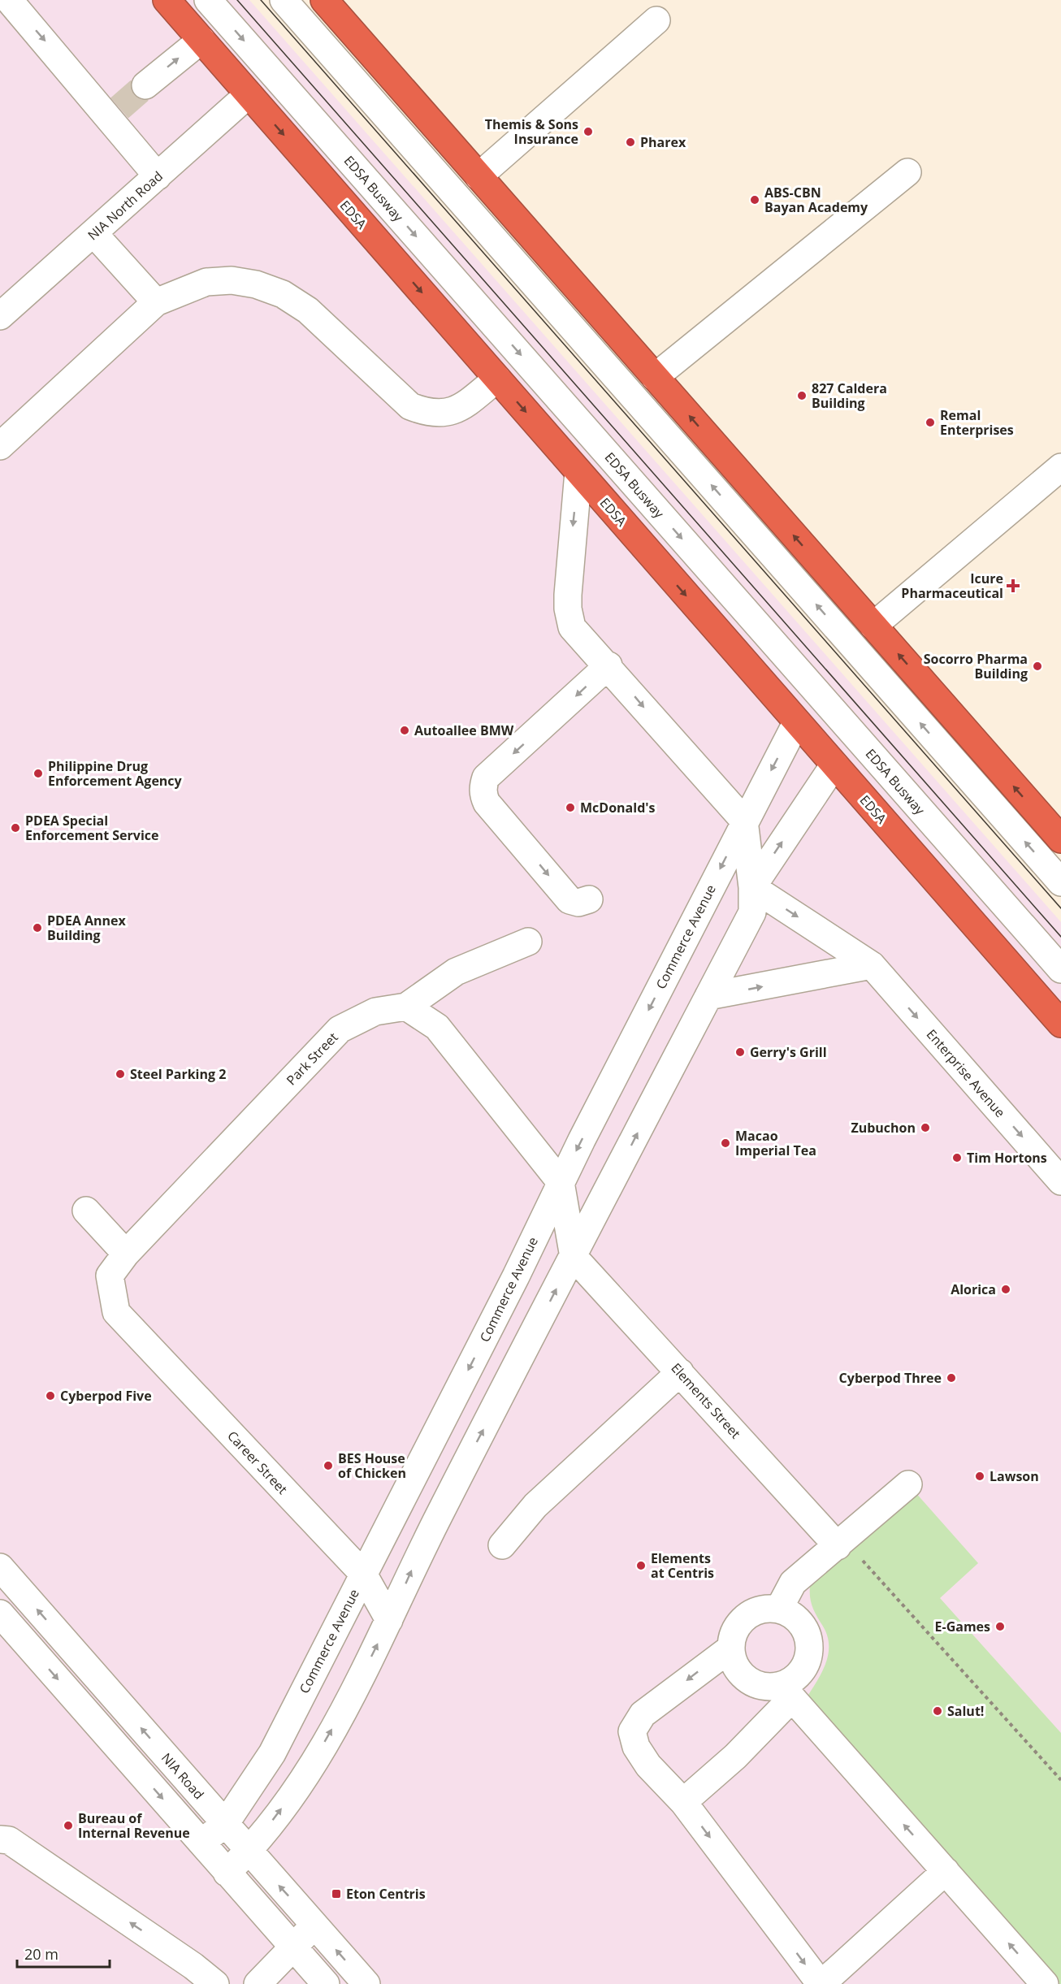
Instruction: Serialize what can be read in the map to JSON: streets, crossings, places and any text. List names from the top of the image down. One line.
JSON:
{"streets":{"highway":["EDSA"],"street":["EDSA Busway","NIA North Road","Commerce Avenue","Park Street","Enterprise Avenue","Elements Street","Career Street","NIA Road"]},"crossings":[["NIA North Road","EDSA"],["EDSA","Commerce Avenue"],["Commerce Avenue","Career Street"],["Commerce Avenue","NIA Road"],["Park Street","Career Street"]],"places":{"other":["Themis & Sons Insurance","Pharex","ABS-CBN Bayan Academy","827 Caldera Building","Remal Enterprises","Socorro Pharma Building","Autoallee BMW","Philippine Drug Enforcement Agency","McDonald's","PDEA Special Enforcement Service","PDEA Annex Building","Gerry's Grill","Steel Parking 2","Zubuchon","Macao Imperial Tea","Tim Hortons","Alorica","Cyberpod Three","Cyberpod Five","BES House of Chicken","Lawson","Elements at Centris","E-Games","Salut!","Bureau of Internal Revenue"],"health":["Icure Pharmaceutical"],"transit":["Eton Centris"]},"scale_bar":"20 m"}
